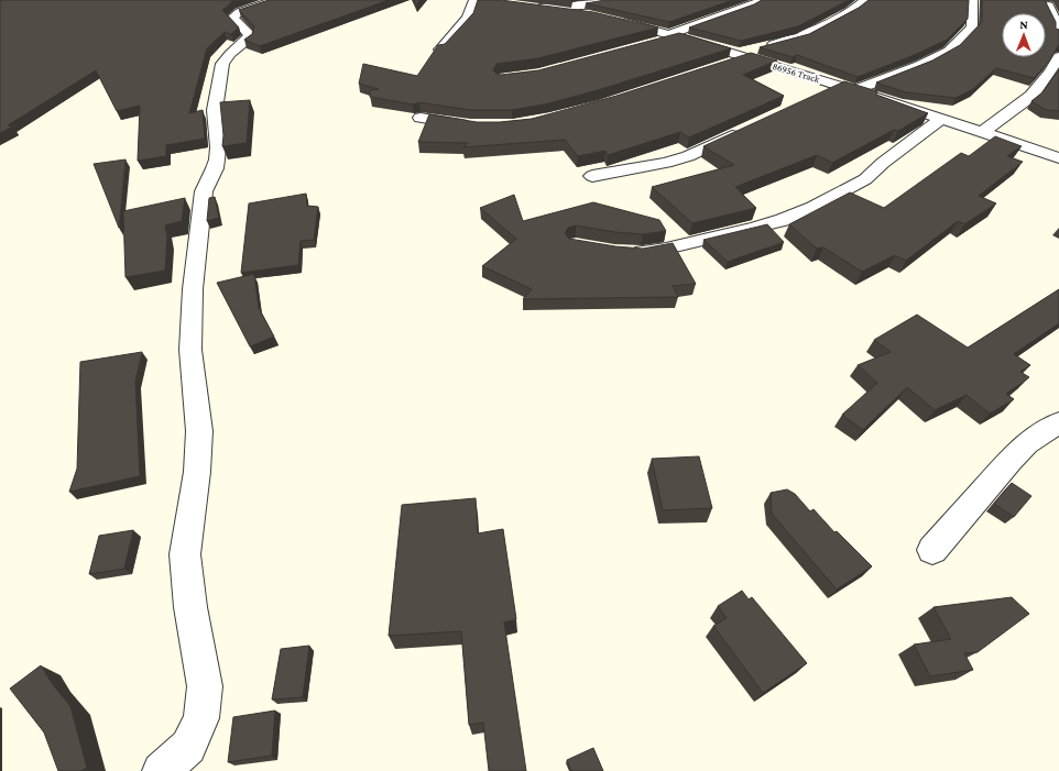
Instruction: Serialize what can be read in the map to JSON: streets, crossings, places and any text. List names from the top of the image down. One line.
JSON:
{"streets":{"street":["86956 Track"]},"north":"top"}
